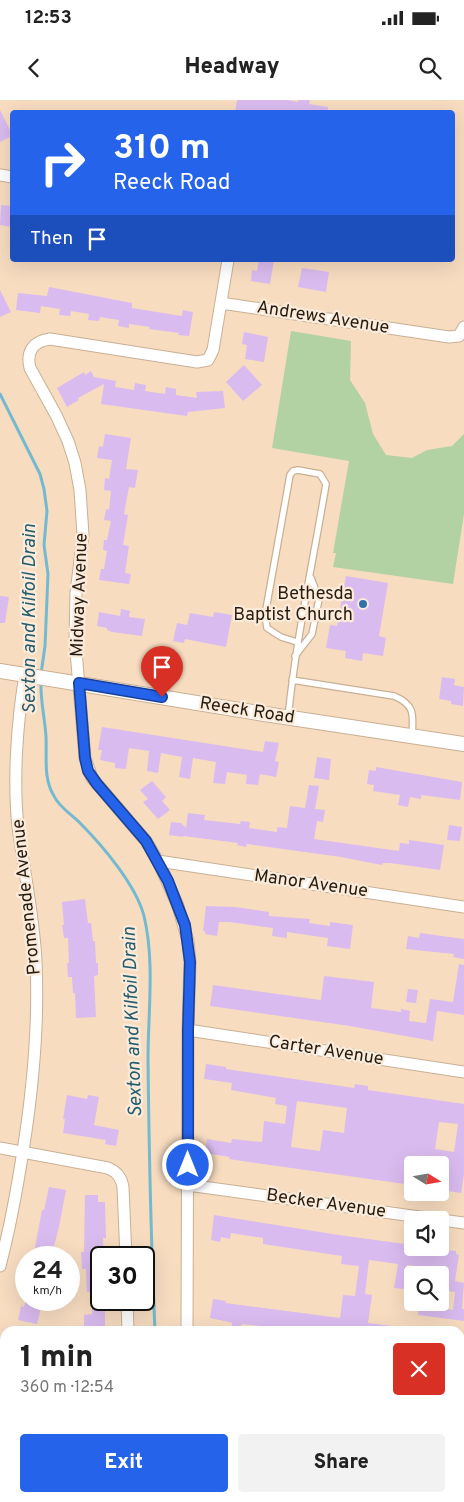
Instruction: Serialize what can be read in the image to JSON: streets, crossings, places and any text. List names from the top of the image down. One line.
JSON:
{"streets":{"street":["Andrews Avenue","Midway Avenue","Reeck Road","Manor Avenue","Promenade Avenue","Carter Avenue","Becker Avenue"]},"crossings":[["Andrews Avenue","Midway Avenue"],["Midway Avenue","Reeck Road"],["Midway Avenue","Manor Avenue"],["Midway Avenue","Carter Avenue"],["Midway Avenue","Becker Avenue"],["Reeck Road","Promenade Avenue"]],"water":["Sexton and Kilfoil Drain"],"places":["Bethesda Baptist Church"],"north":"right","page":{"status":"12:53","header":"Headway","turn":["310 m","Reeck Road"],"then":"Then","speed":"24 km/h","limit":"30","heading":["1 min","360 m · 12:54"],"buttons":["Exit","Share"]}}
